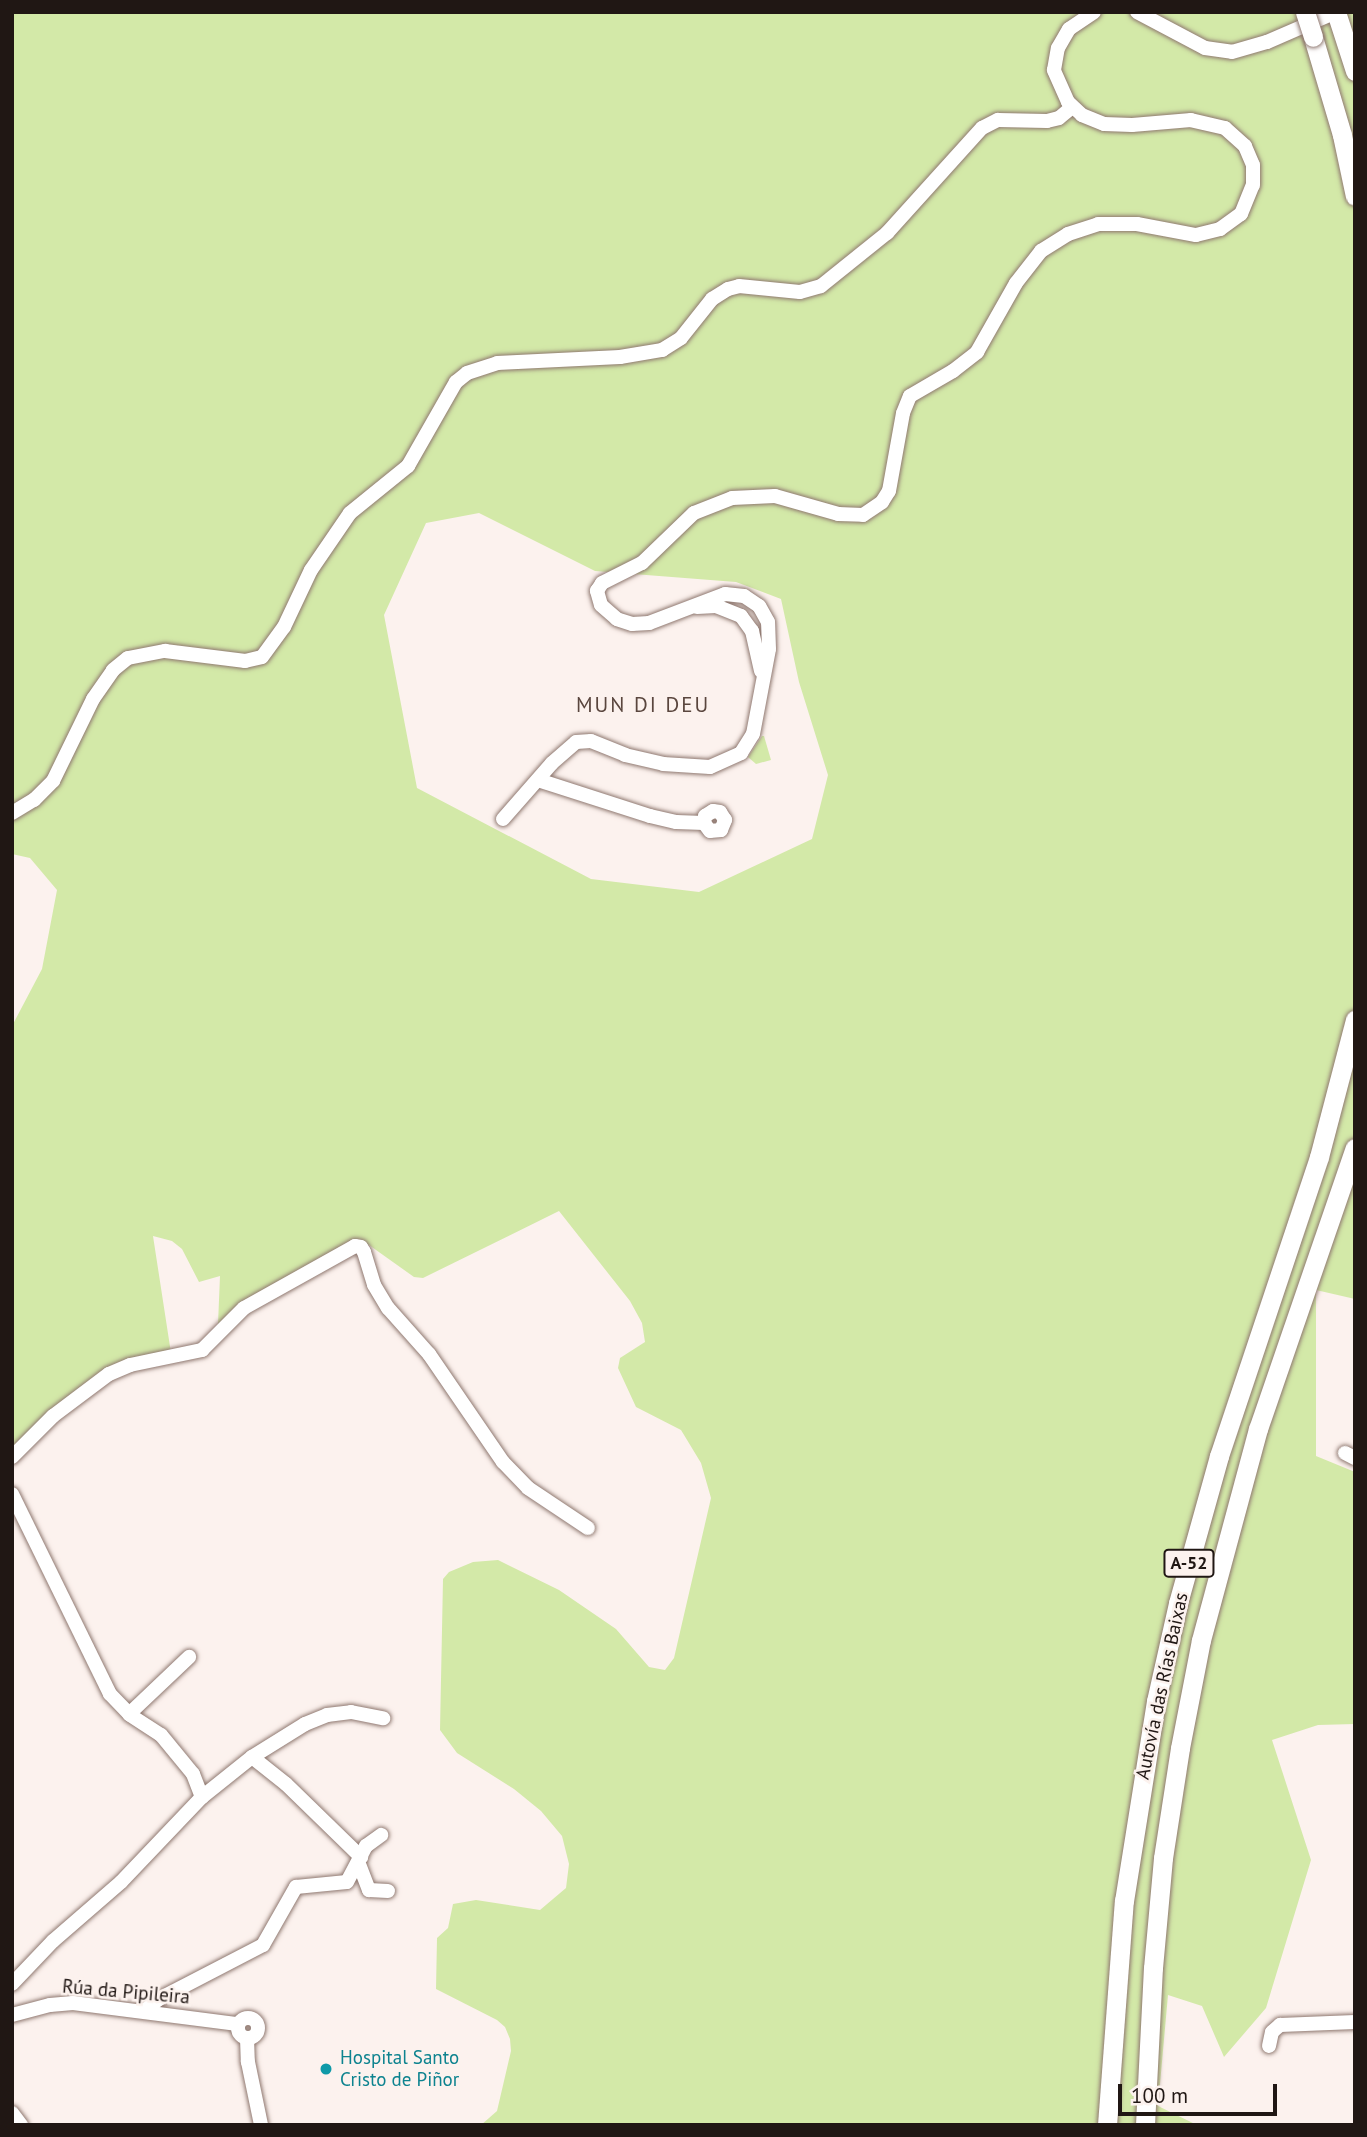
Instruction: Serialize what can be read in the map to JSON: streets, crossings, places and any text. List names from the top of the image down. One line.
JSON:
{"streets":{"highway":["A-52","Autovía das Rías Baixas"],"street":["Rúa da Pipileira"]},"districts":["MUN DI DEU"],"places":["Hospital Santo Cristo de Piñor"],"scale_bar":"100 m"}
